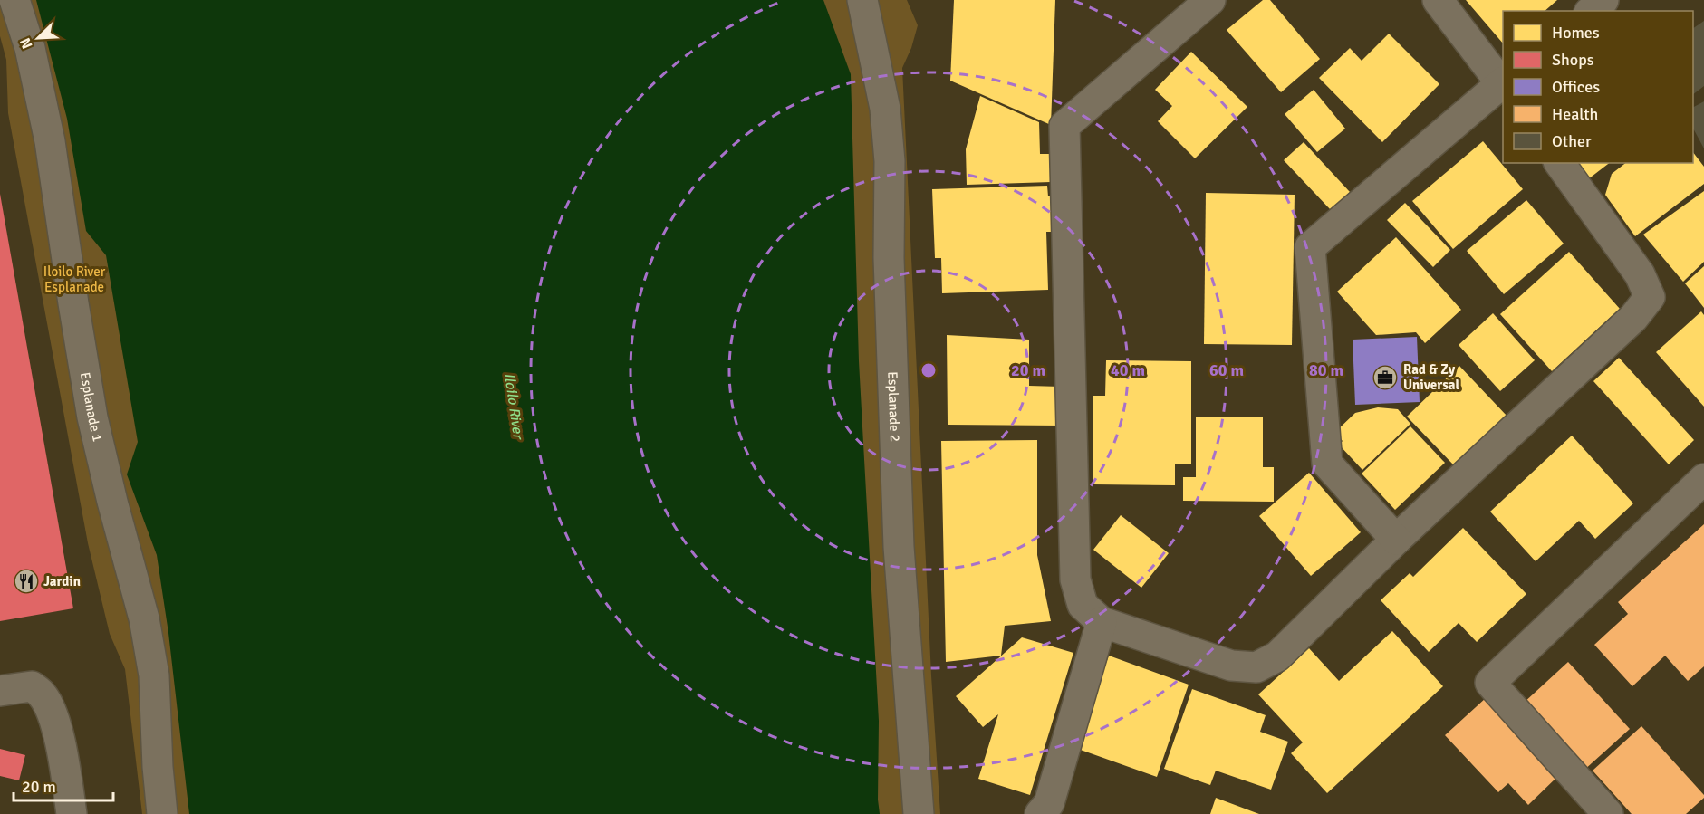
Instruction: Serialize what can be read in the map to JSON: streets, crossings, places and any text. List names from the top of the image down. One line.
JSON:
{"streets":{"street":["Esplanade 2","Esplanade 1"]},"water":["Iloilo River"],"parks":["Iloilo River Esplanade"],"places":{"office":["Rad & Zy Universal"],"restaurant":["Jardin"]},"legend":["Homes","Shops","Offices","Health","Other"],"scale_bar":"20 m","north":"bottom left","rings":["20 m","40 m","60 m","80 m"]}
